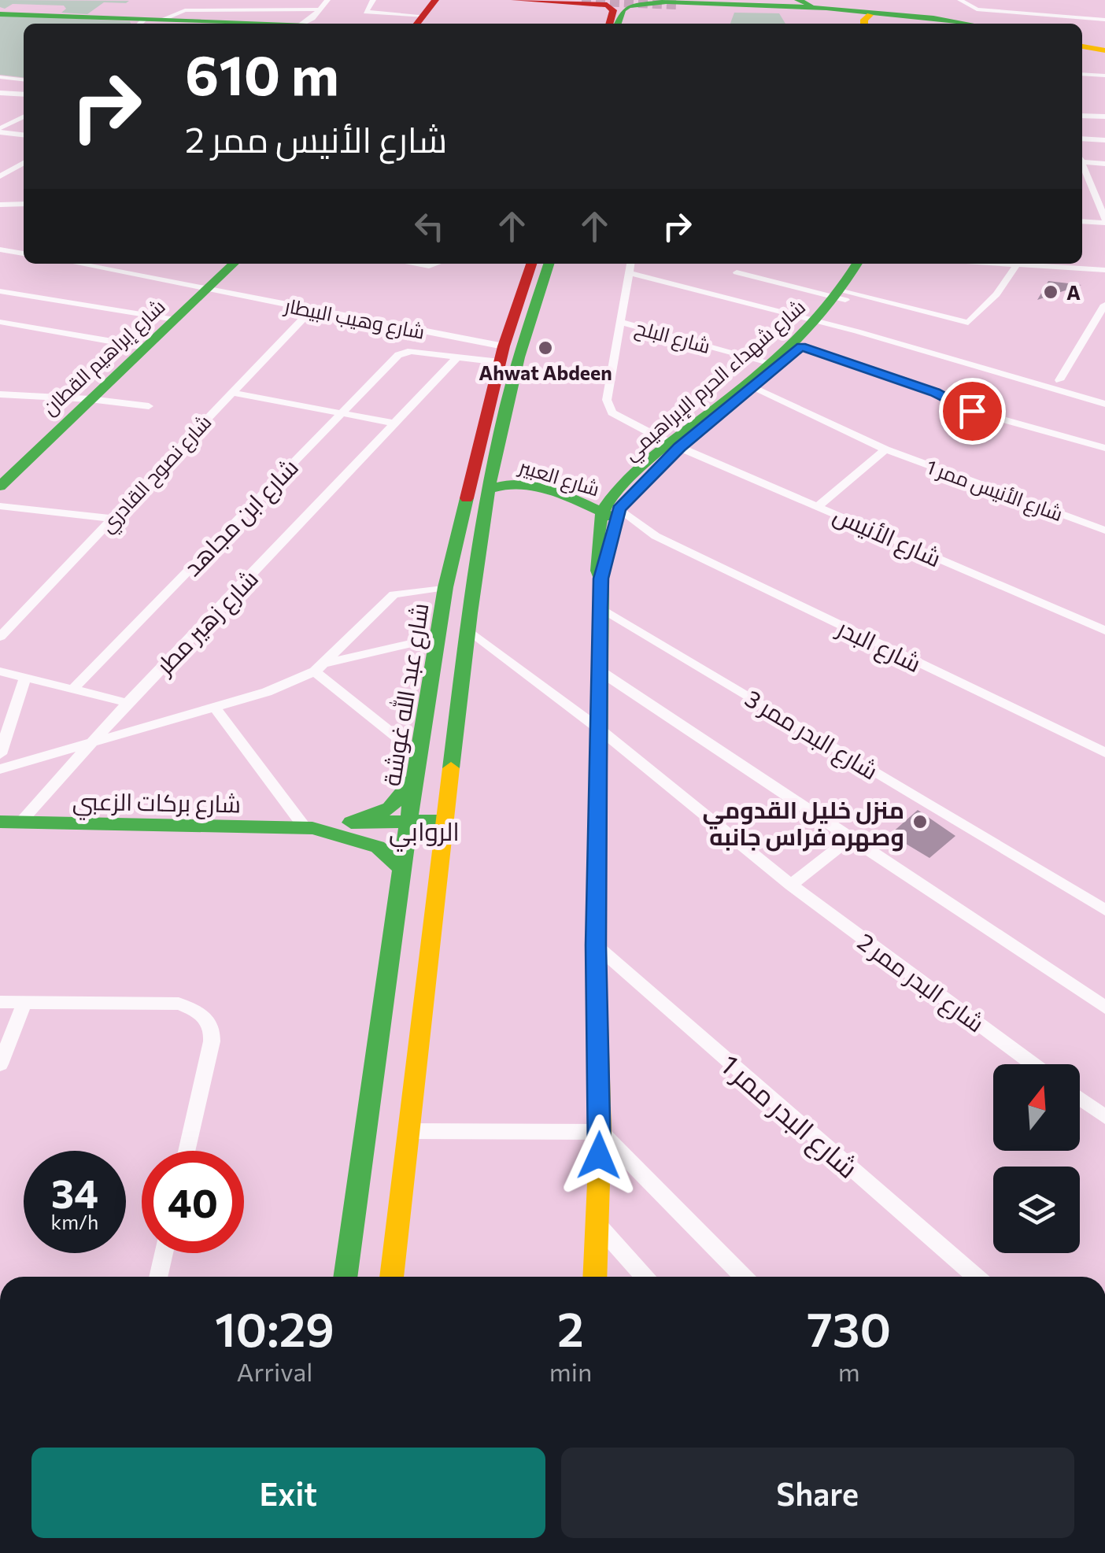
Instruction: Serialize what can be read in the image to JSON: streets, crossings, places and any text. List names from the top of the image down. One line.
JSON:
{"streets":{"main road":["شارع إبراهيم القطان","شارع شهداء الحرم الإبراهيمي","شارع العبير","شارع عبد الله غوشة","شارع بركات الزعبي"],"street":["شارع وهيب البيطار","شارع البلح","شارع نصوح القادري","شارع الأنيس ممر 1","شارع ابن مجاهد","شارع الأنيس","شارع زهير مطر","شارع البدر","شارع البدر ممر 3","شارع البدر ممر 2","شارع البدر ممر 1"]},"crossings":[["شارع وهيب البيطار","شارع إبراهيم القطان"],["شارع وهيب البيطار","شارع نصوح القادري"],["شارع وهيب البيطار","شارع عبد الله غوشة"],["شارع البلح","شارع شهداء الحرم الإبراهيمي"],["شارع البلح","شارع الأنيس"],["شارع شهداء الحرم الإبراهيمي","شارع العبير"],["شارع شهداء الحرم الإبراهيمي","شارع الأنيس ممر 1"],["شارع شهداء الحرم الإبراهيمي","شارع الأنيس"],["شارع شهداء الحرم الإبراهيمي","شارع البدر"],["شارع العبير","شارع البدر"],["شارع ابن مجاهد","شارع زهير مطر"],["شارع زهير مطر","شارع بركات الزعبي"],["شارع عبد الله غوشة","شارع بركات الزعبي"]],"districts":["الروابي"],"places":["A","Ahwat Abdeen","منزل خليل القدومي وصهره فراس جانبه"],"north":"top","page":{"turn":["610 m","شارع الأنيس ممر 2"],"speed":"34 km/h","limit":"40","eta":["10:29","Arrival","2","min","730","m"],"buttons":["Exit","Share"]}}
